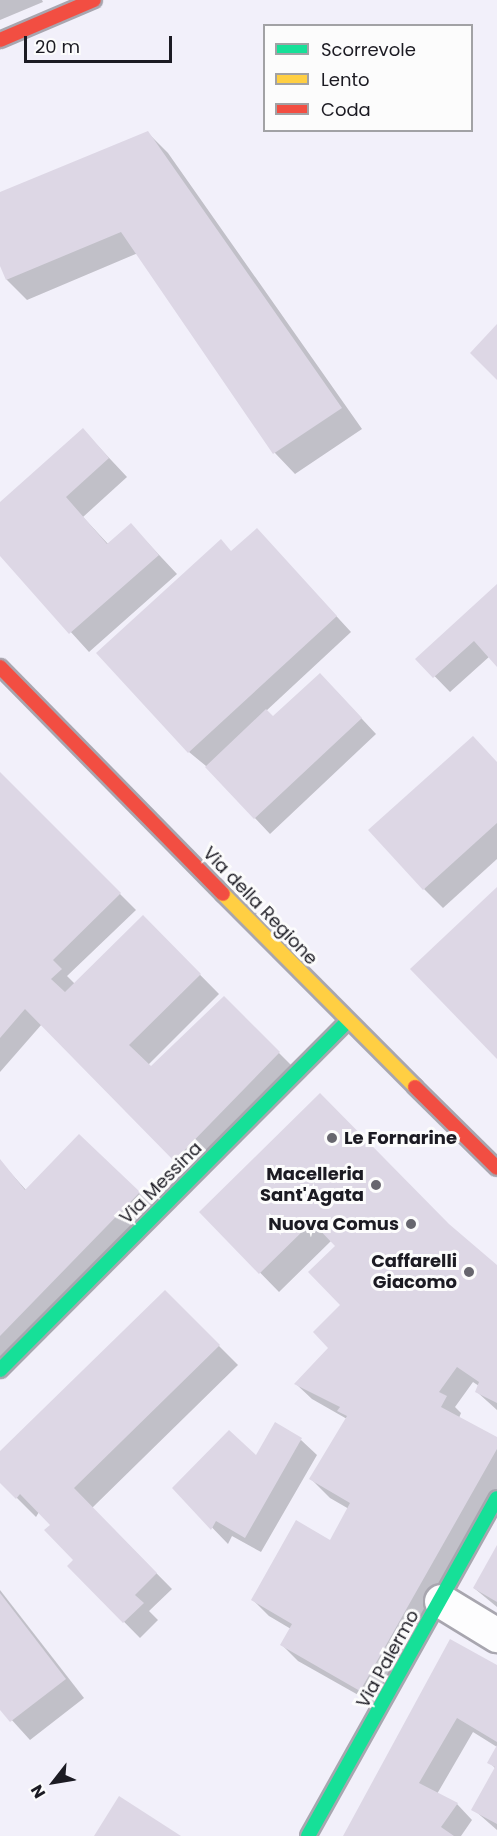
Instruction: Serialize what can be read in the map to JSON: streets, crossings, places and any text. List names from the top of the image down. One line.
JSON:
{"streets":{"street":["Via della Regione","Via Messina","Via Palermo"]},"crossings":[["Via della Regione","Via Messina"]],"places":["Le Fornarine","Macelleria Sant'Agata","Nuova Comus","Caffarelli Giacomo"],"legend":["Scorrevole","Lento","Coda"],"scale_bar":"20 m","north":"bottom left"}
